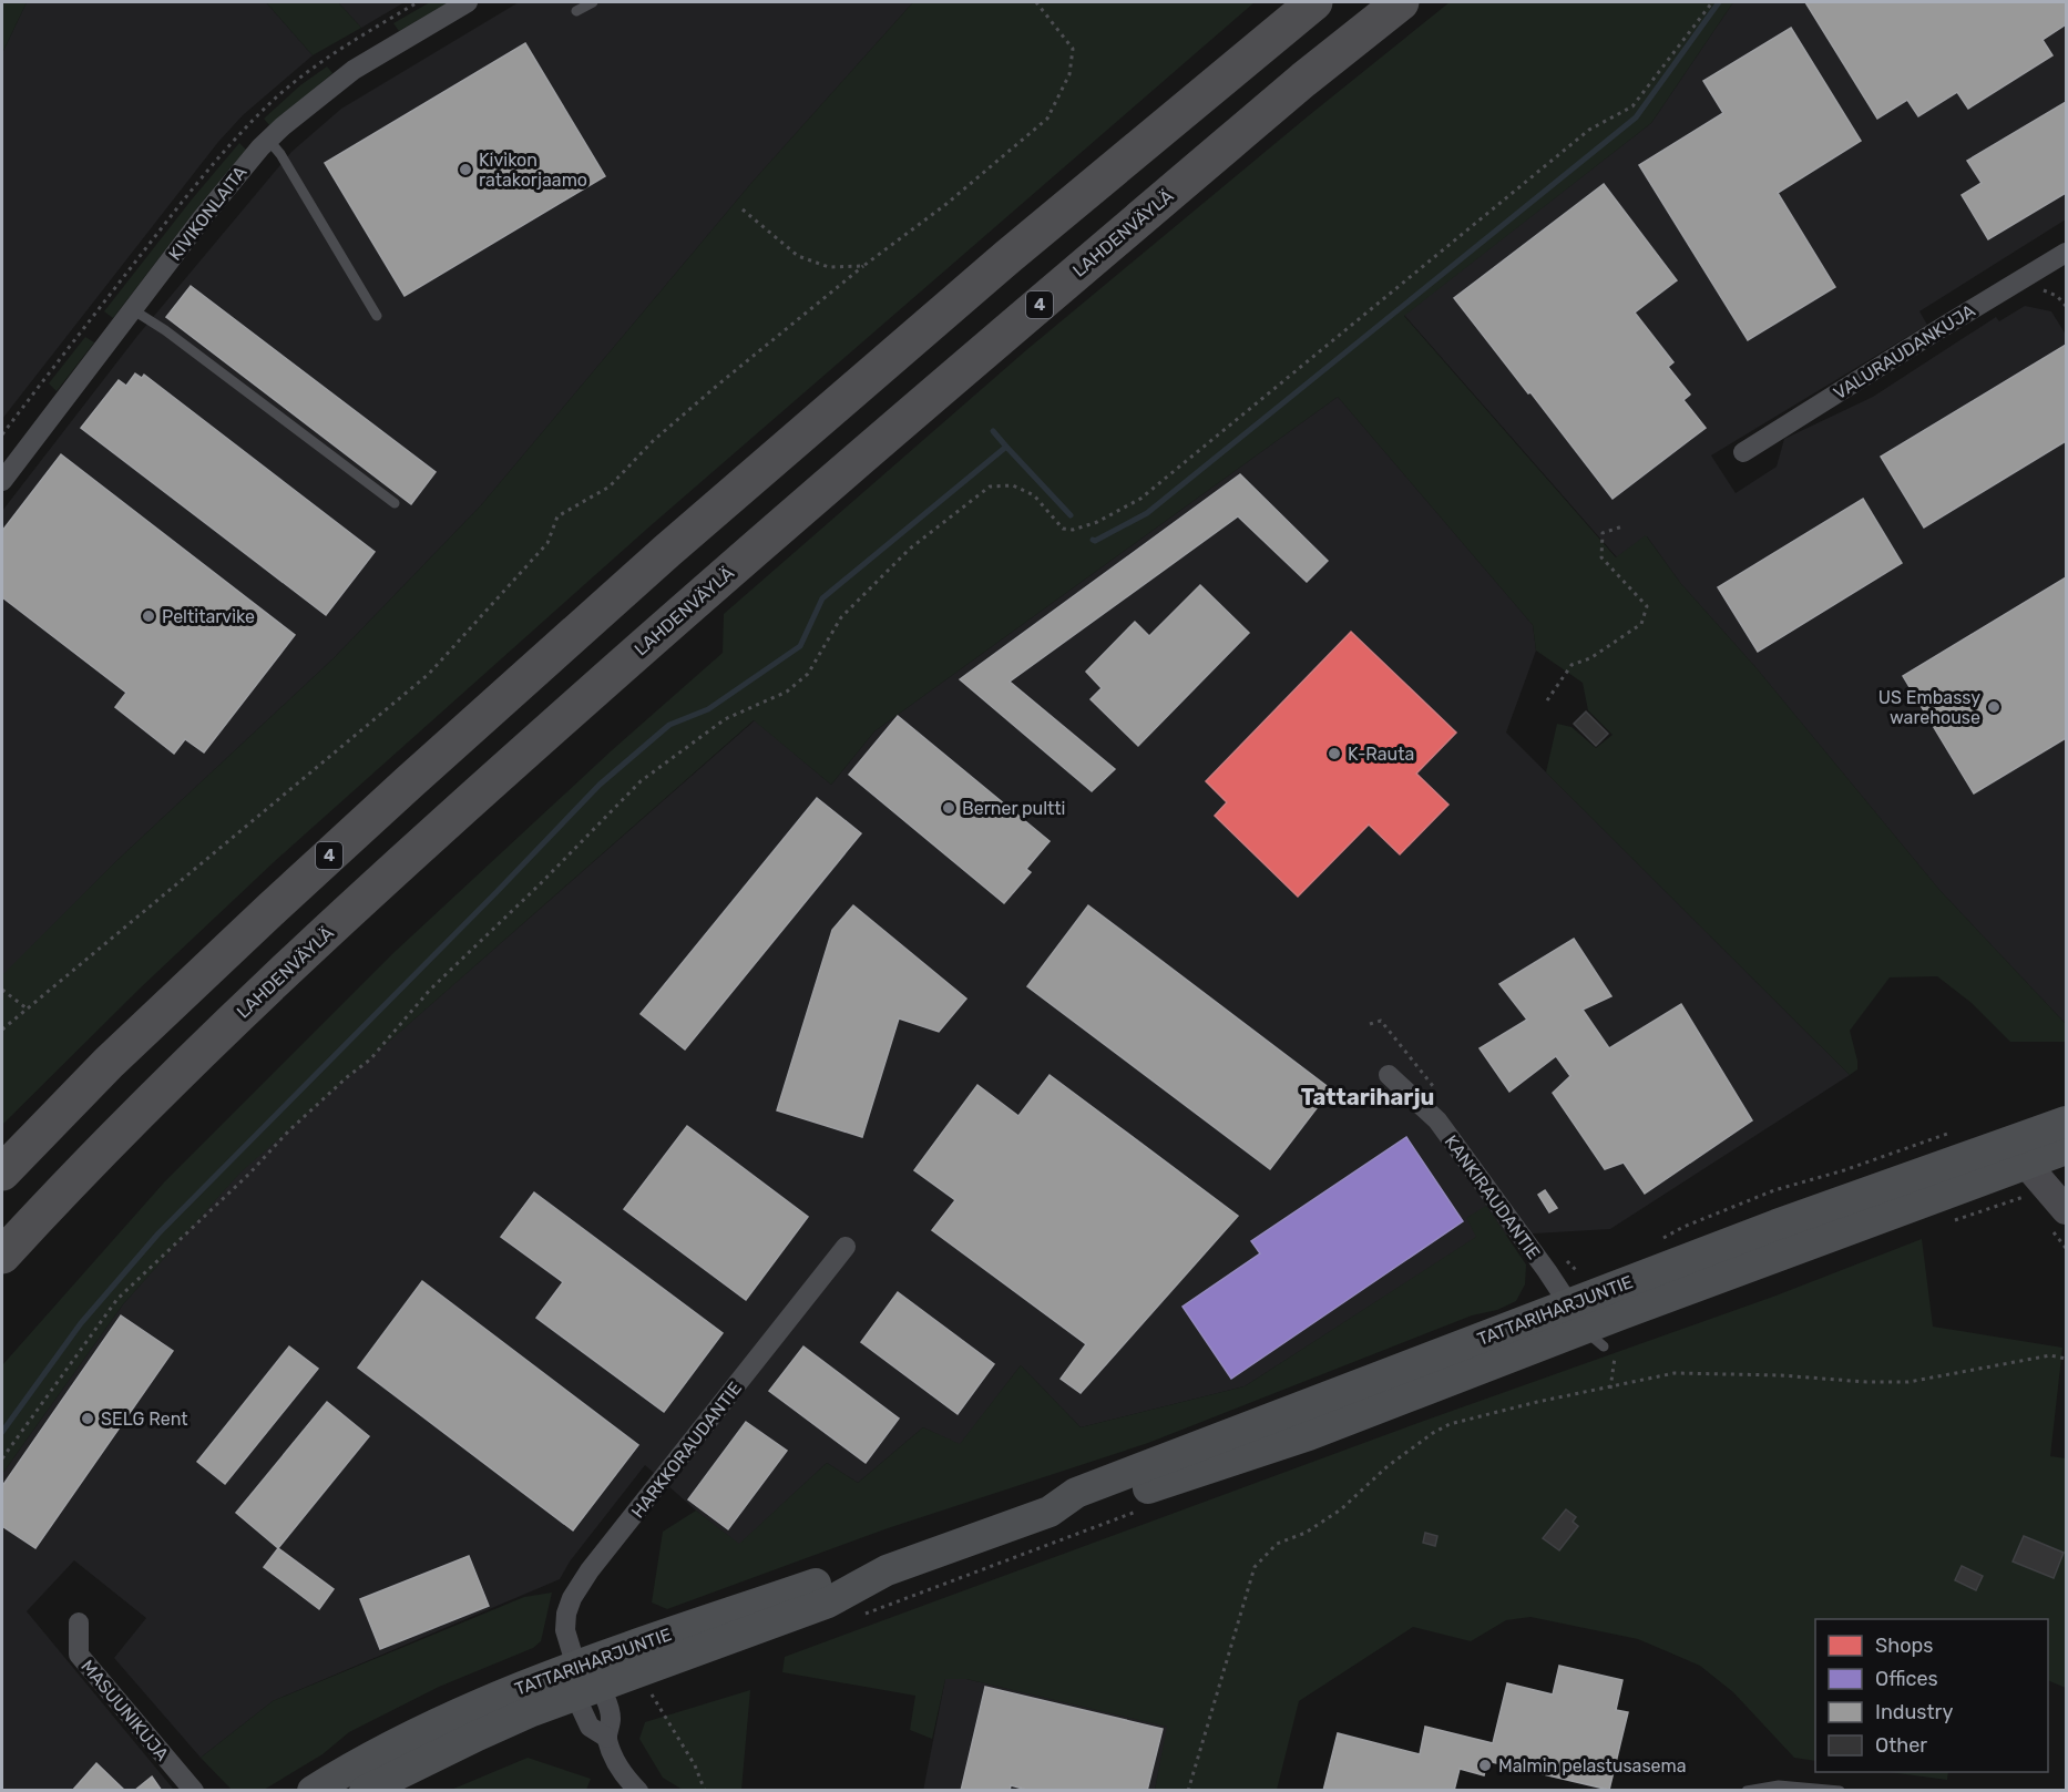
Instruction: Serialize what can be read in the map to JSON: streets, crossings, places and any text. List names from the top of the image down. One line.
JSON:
{"streets":{"highway":["LAHDENVÄYLÄ","4"],"main road":["TATTARIHARJUNTIE"],"street":["KIVIKONLAITA","VALURAUDANKUJA","KANKIRAUDANTIE","HARKKORAUDANTIE","MASUUNIKUJA"]},"crossings":[["KANKIRAUDANTIE","TATTARIHARJUNTIE"],["TATTARIHARJUNTIE","HARKKORAUDANTIE"]],"districts":["Tattariharju"],"places":["Kivikon ratakorjaamo","Peltitarvike","US Embassy warehouse","K-Rauta","Berner pultti","SELG Rent","Malmin pelastusasema"],"legend":["Shops","Offices","Industry","Other"]}
